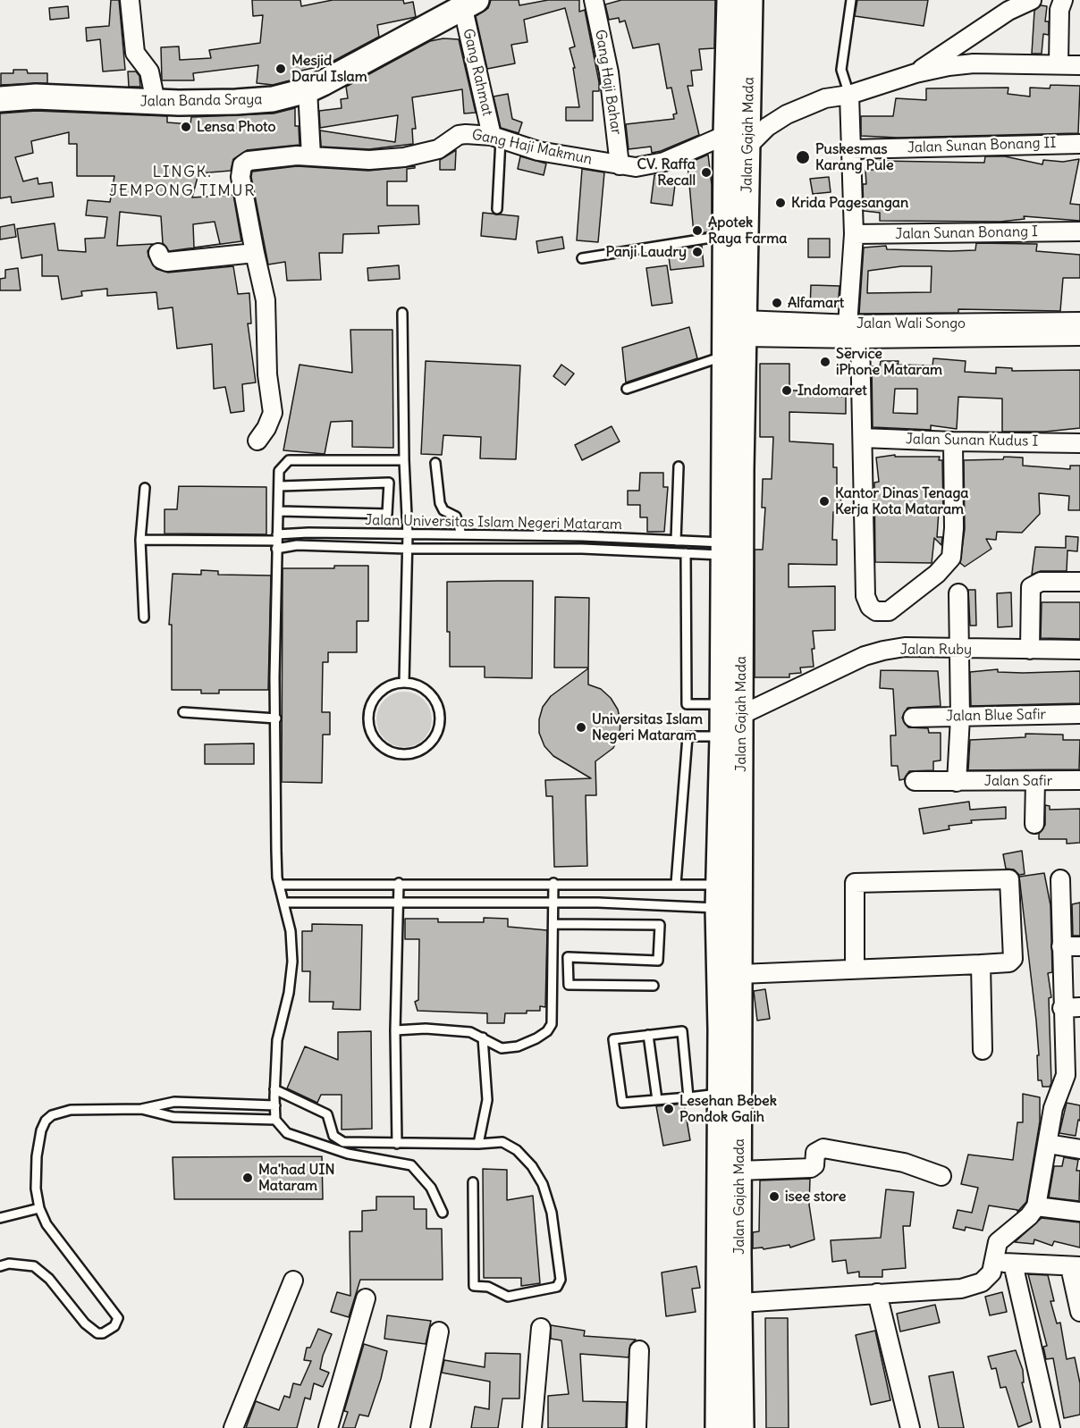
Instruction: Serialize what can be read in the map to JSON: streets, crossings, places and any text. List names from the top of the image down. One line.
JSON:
{"streets":{"main road":["Jalan Banda Sraya","Jalan Gajah Mada"],"street":["Gang Rahmat","Gang Haji Bahar","Jalan Sunan Bonang II","Gang Haji Makmun","Jalan Sunan Bonang I","Jalan Wali Songo","Jalan Sunan Kudus I","Jalan Ruby","Jalan Blue Safir","Jalan Safir"],"lane":["Jalan Universitas Islam Negeri Mataram"]},"crossings":[["Gang Rahmat","Jalan Banda Sraya"],["Gang Rahmat","Gang Haji Makmun"],["Gang Haji Bahar","Gang Haji Makmun"],["Jalan Gajah Mada","Gang Haji Makmun"],["Jalan Gajah Mada","Jalan Wali Songo"],["Jalan Gajah Mada","Jalan Universitas Islam Negeri Mataram"],["Jalan Gajah Mada","Jalan Ruby"]],"districts":["LINGK. JEMPONG TIMUR"],"places":["Mesjid Darul Islam","Lensa Photo","Puskesmas Karang Pule","CV. Raffa Recall","Krida Pagesangan","Apotek Raya Farma","Panji Laudry","Alfamart","Service iPhone Mataram","Indomaret","Kantor Dinas Tenaga Kerja Kota Mataram","Universitas Islam Negeri Mataram","Lesehan Bebek Pondok Galih","Ma'had UIN Mataram","isee store"]}
